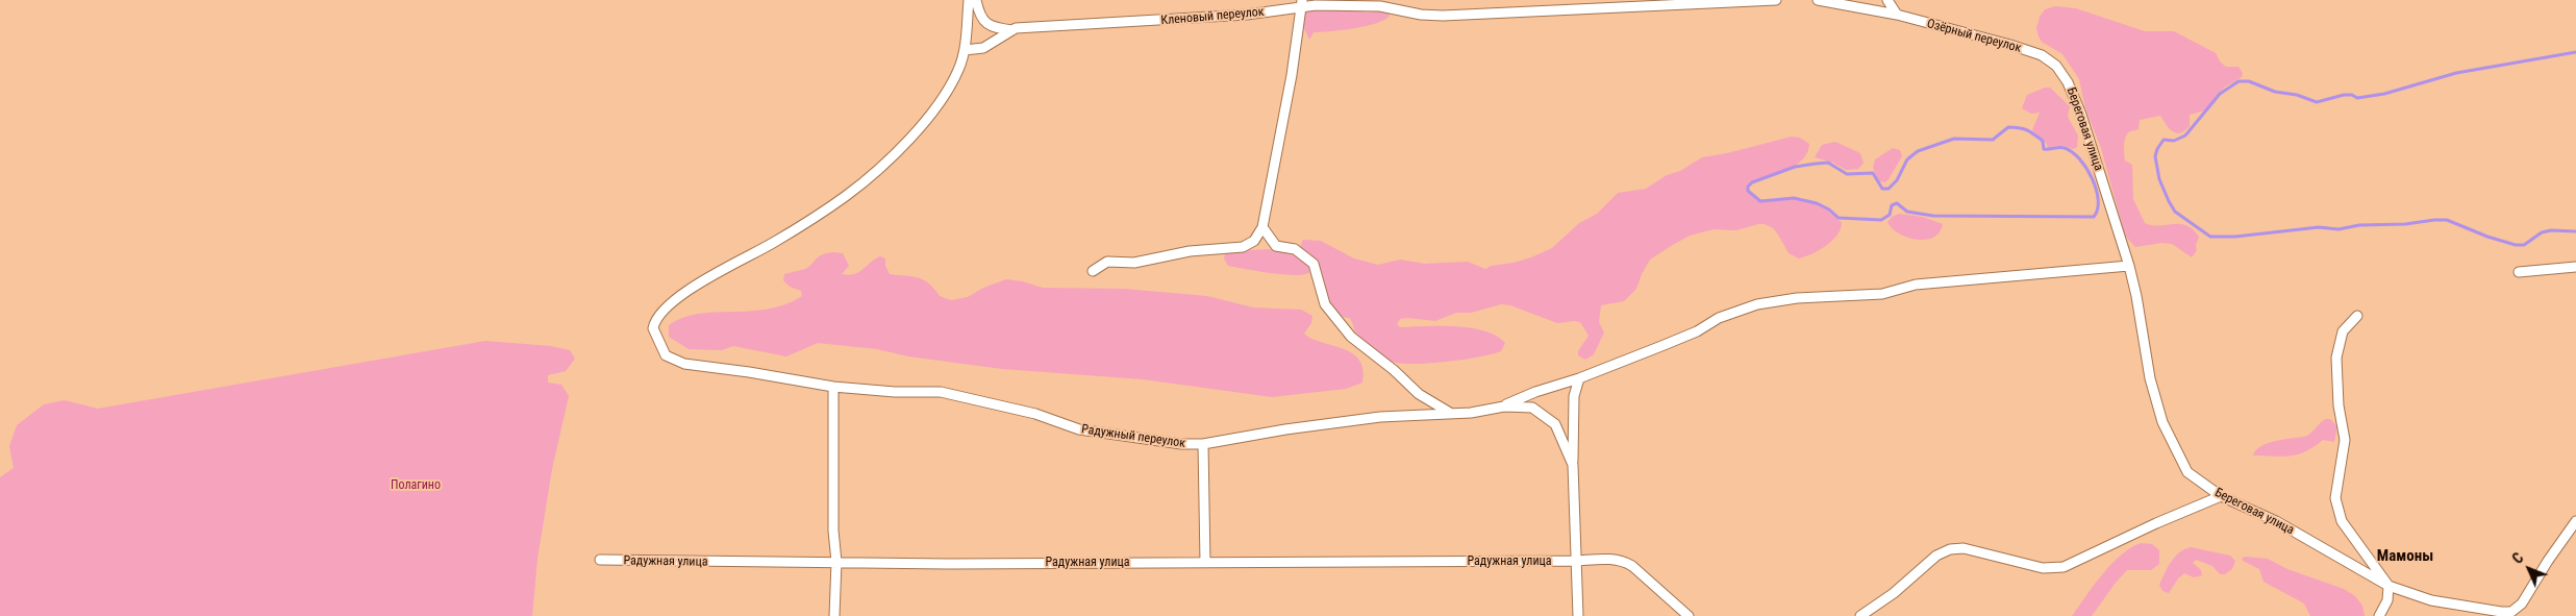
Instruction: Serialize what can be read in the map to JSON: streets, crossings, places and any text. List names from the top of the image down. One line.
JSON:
{"streets":{"street":["Кленовый переулок","Озёрный переулок","Береговая улица","Радужный переулок","Радужная улица"]},"crossings":[["Кленовый переулок","Радужный переулок"],["Озёрный переулок","Береговая улица"],["Радужный переулок","Радужная улица"]],"districts":["Мамоны"],"parks":["Полагино"],"north":"top left"}
